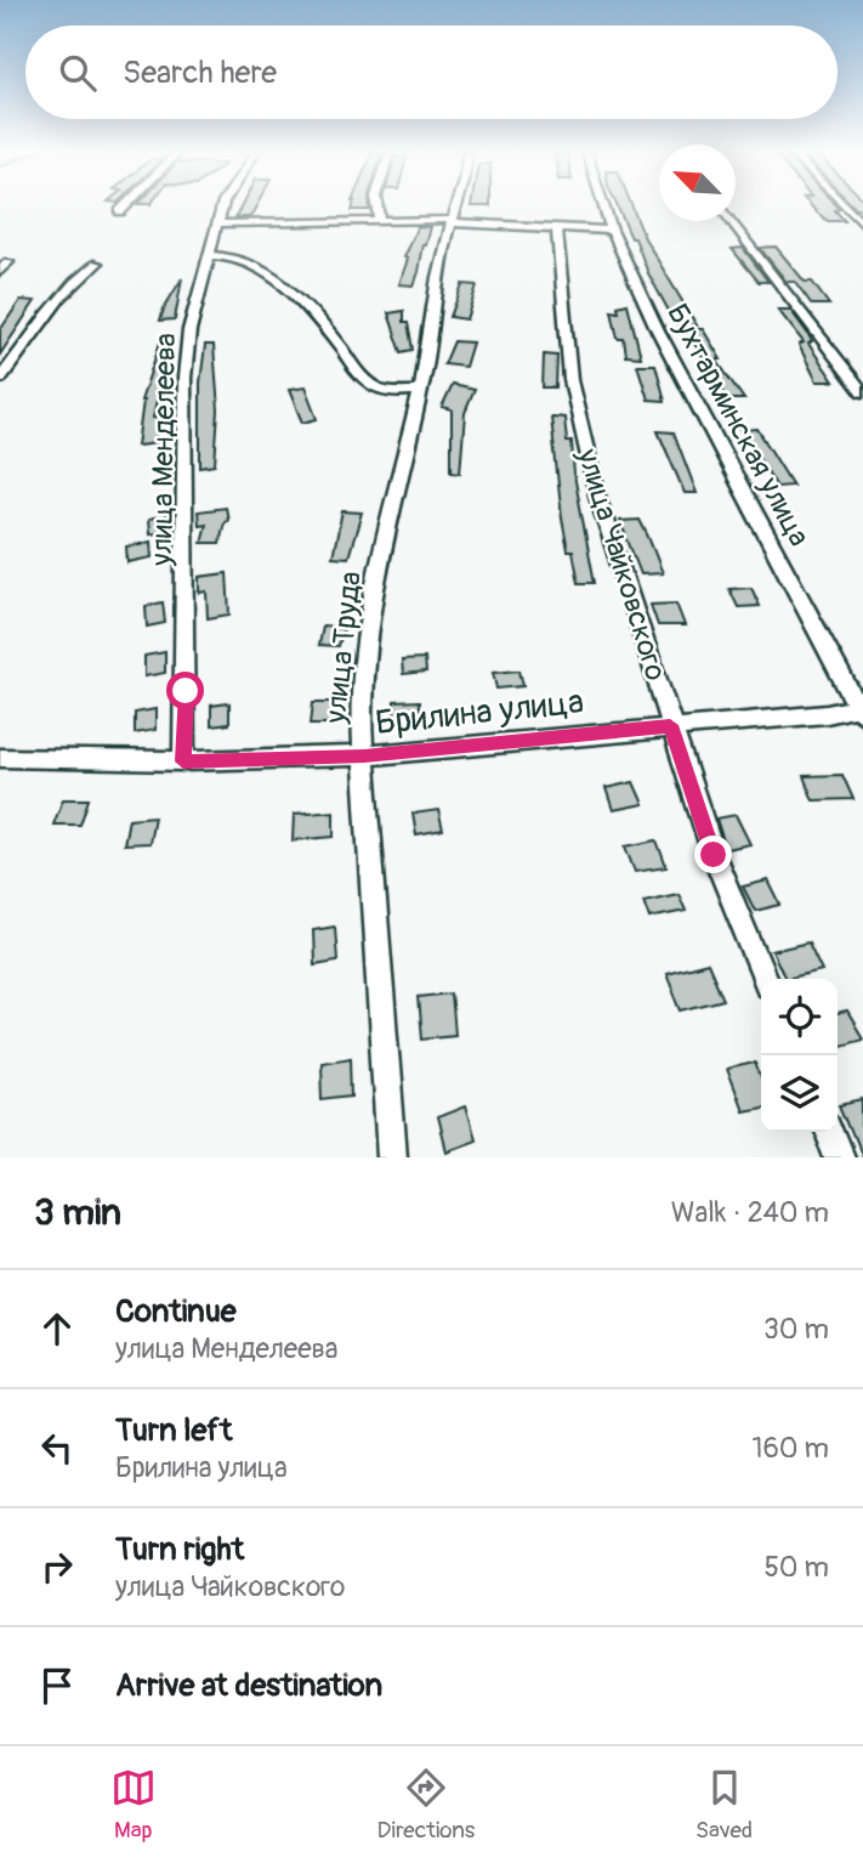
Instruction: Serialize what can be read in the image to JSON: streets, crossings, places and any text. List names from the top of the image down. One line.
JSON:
{"streets":{"street":["Бухтарминская улица","улица Менделеева","улица Чайковского","улица Труда","Брилина улица"]},"crossings":[["Бухтарминская улица","Брилина улица"],["улица Менделеева","Брилина улица"],["улица Чайковского","Брилина улица"],["улица Труда","Брилина улица"]],"north":"top left","page":{"search":"Search here","heading":["3 min","Walk · 240 m"],"list":[["Continue","улица Менделеева","30 m"],["Turn left","Брилина улица","160 m"],["Turn right","улица Чайковского","50 m"],"Arrive at destination"],"nav":["Map","Directions","Saved"]}}
